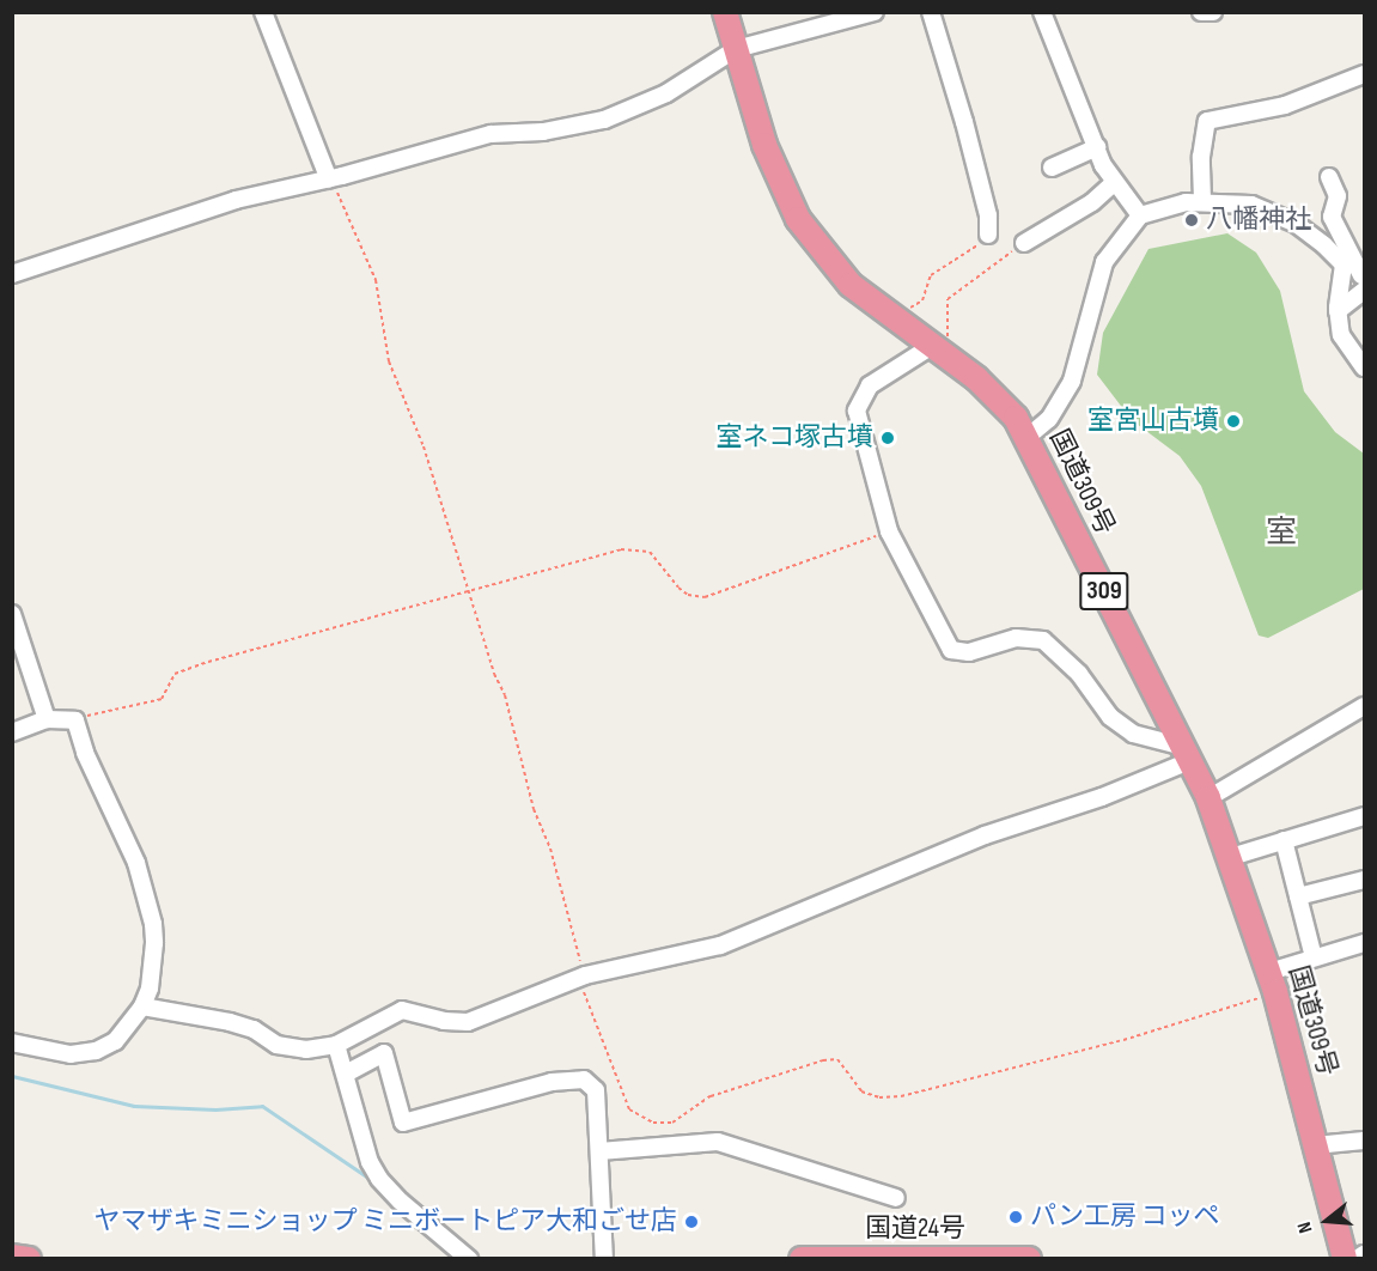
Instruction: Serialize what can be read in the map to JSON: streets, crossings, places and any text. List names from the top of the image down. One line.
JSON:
{"streets":{"highway":["国道309号","309","国道24号"]},"districts":["室"],"places":["八幡神社","室宮山古墳","室ネコ塚古墳","パン工房 コッペ","ヤマザキミニショップ ミニボートピア大和ごせ店"],"north":"left"}
